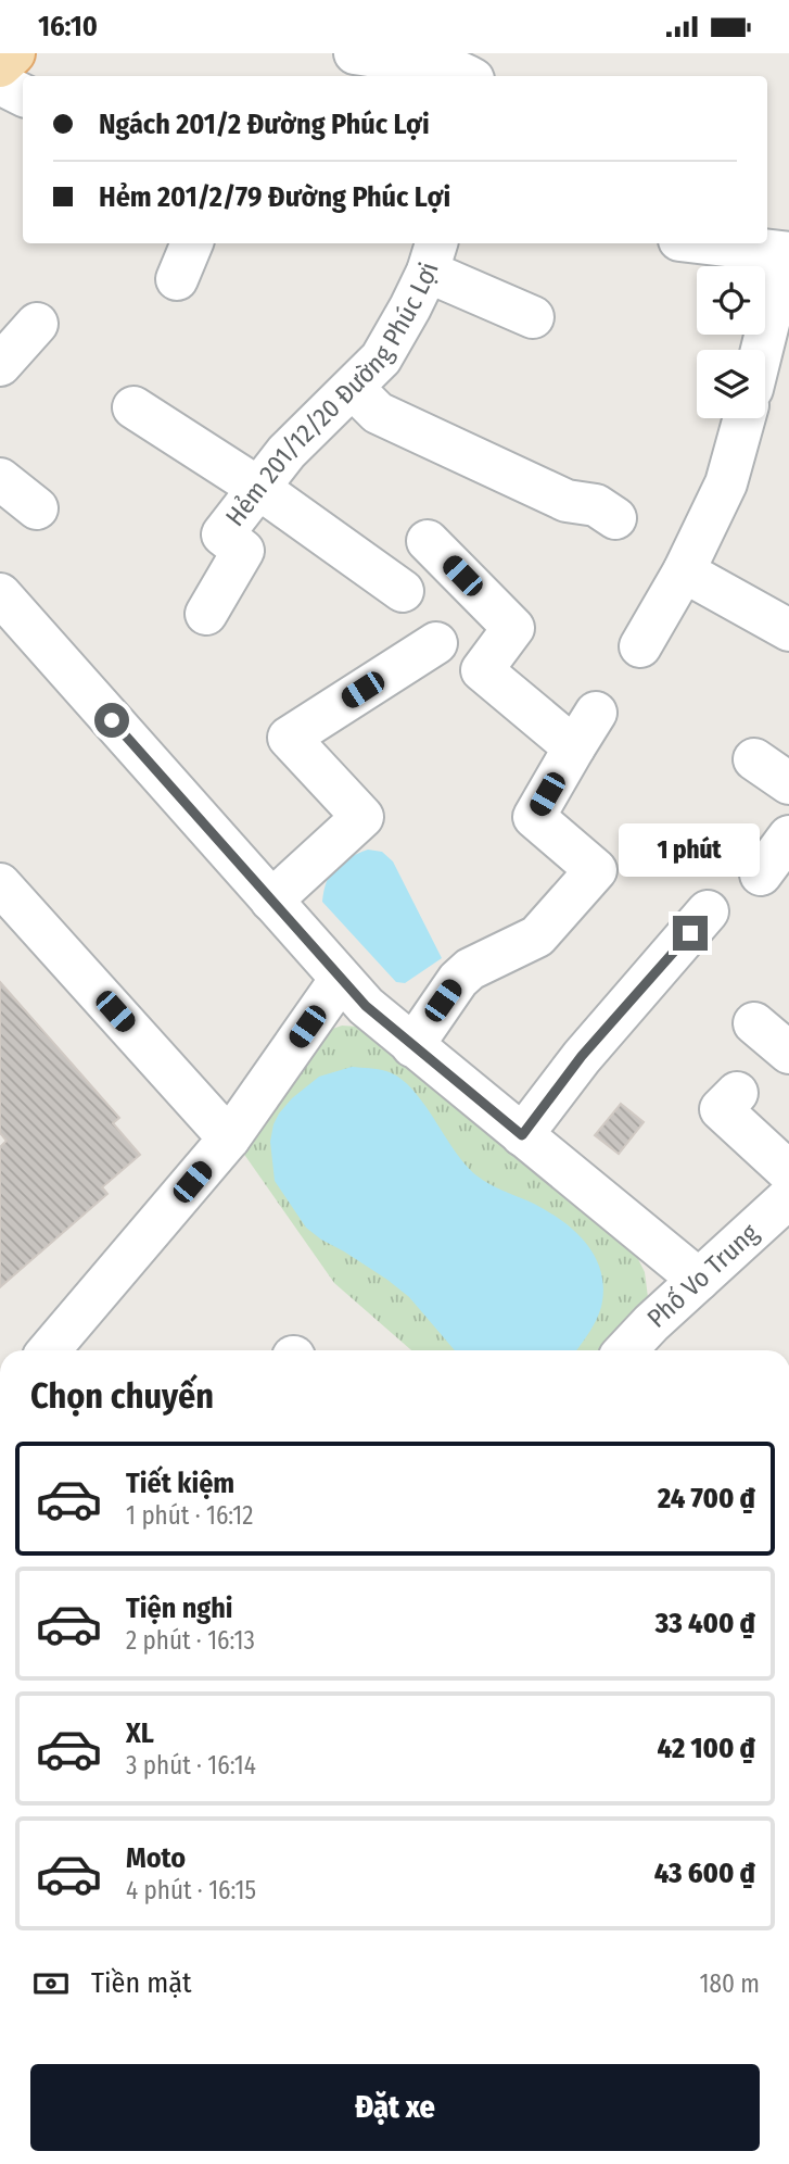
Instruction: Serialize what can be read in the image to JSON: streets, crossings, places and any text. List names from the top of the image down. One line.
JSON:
{"streets":{"street":["Hẻm 201/12/20 Đường Phúc Lợi","Phố Vo Trung"]},"page":{"status":"16:10","banner":["Ngách 201/2 Đường Phúc Lợi","Hẻm 201/2/79 Đường Phúc Lợi"],"bubble":"1 phút","heading":"Chọn chuyến","list":[{"name":"Tiết kiệm","note":"1 phút · 16:12","value":"24 700 ₫"},{"name":"Tiện nghi","note":"2 phút · 16:13","value":"33 400 ₫"},{"name":"XL","note":"3 phút · 16:14","value":"42 100 ₫"},{"name":"Moto","note":"4 phút · 16:15","value":"43 600 ₫"}],"pay":["Tiền mặt","180 m"],"buttons":"Đặt xe"}}
